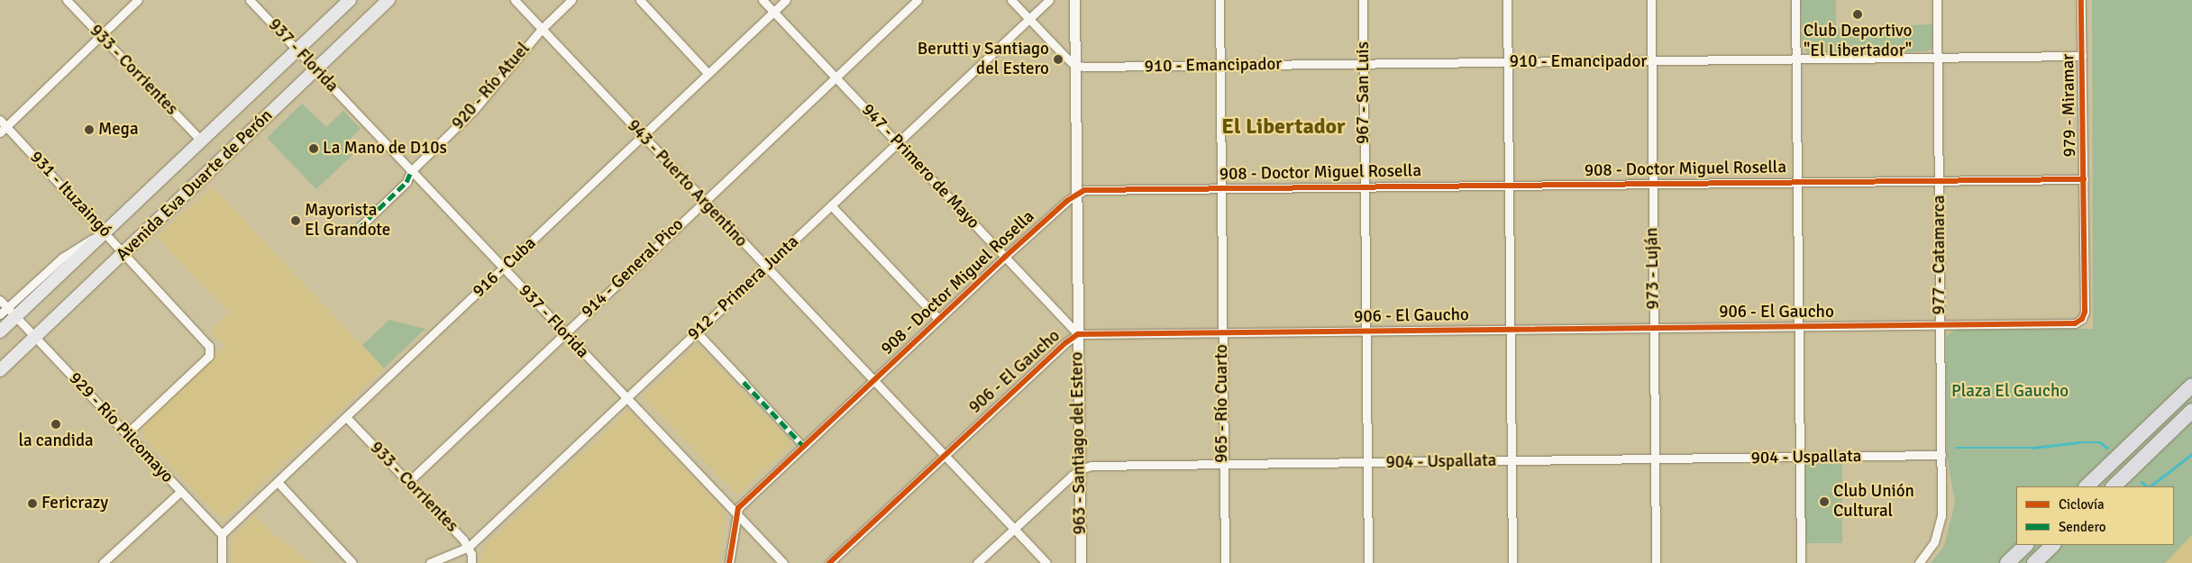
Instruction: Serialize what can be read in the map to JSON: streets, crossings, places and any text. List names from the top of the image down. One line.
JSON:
{"streets":{"main road":["Avenida Eva Duarte de Perón"],"street":["937 - Florida","910 - Emancipador","933 - Corrientes","920 - Río Atuel","967 - San Luis","979 - Miramar","947 - Primero de Mayo","908 - Doctor Miguel Rosella","943 - Puerto Argentino","931 - Ituzaingó","977 - Catamarca","916 - Cuba","914 - General Pico","973 - Luján","912 - Primera Junta","906 - El Gaucho","965 - Río Cuarto","929 - Río Pilcomayo","963 - Santiago del Estero","904 - Uspallata"]},"crossings":[["937 - Florida","920 - Río Atuel"],["937 - Florida","908 - Doctor Miguel Rosella"],["937 - Florida","Avenida Eva Duarte de Perón"],["937 - Florida","916 - Cuba"],["937 - Florida","914 - General Pico"],["937 - Florida","912 - Primera Junta"],["910 - Emancipador","967 - San Luis"],["910 - Emancipador","979 - Miramar"],["910 - Emancipador","977 - Catamarca"],["910 - Emancipador","973 - Luján"],["910 - Emancipador","965 - Río Cuarto"],["910 - Emancipador","963 - Santiago del Estero"],["933 - Corrientes","Avenida Eva Duarte de Perón"],["933 - Corrientes","916 - Cuba"],["933 - Corrientes","914 - General Pico"],["933 - Corrientes","912 - Primera Junta"],["920 - Río Atuel","943 - Puerto Argentino"],["967 - San Luis","908 - Doctor Miguel Rosella"],["967 - San Luis","906 - El Gaucho"],["967 - San Luis","904 - Uspallata"],["979 - Miramar","908 - Doctor Miguel Rosella"],["979 - Miramar","906 - El Gaucho"],["947 - Primero de Mayo","908 - Doctor Miguel Rosella"],["947 - Primero de Mayo","916 - Cuba"],["947 - Primero de Mayo","914 - General Pico"],["947 - Primero de Mayo","912 - Primera Junta"],["947 - Primero de Mayo","906 - El Gaucho"],["947 - Primero de Mayo","963 - Santiago del Estero"],["908 - Doctor Miguel Rosella","943 - Puerto Argentino"],["908 - Doctor Miguel Rosella","977 - Catamarca"],["908 - Doctor Miguel Rosella","973 - Luján"],["908 - Doctor Miguel Rosella","965 - Río Cuarto"],["908 - Doctor Miguel Rosella","963 - Santiago del Estero"],["943 - Puerto Argentino","916 - Cuba"],["943 - Puerto Argentino","914 - General Pico"],["943 - Puerto Argentino","912 - Primera Junta"],["943 - Puerto Argentino","906 - El Gaucho"],["Avenida Eva Duarte de Perón","931 - Ituzaingó"],["Avenida Eva Duarte de Perón","929 - Río Pilcomayo"],["931 - Ituzaingó","929 - Río Pilcomayo"],["977 - Catamarca","906 - El Gaucho"],["977 - Catamarca","904 - Uspallata"],["916 - Cuba","929 - Río Pilcomayo"],["973 - Luján","906 - El Gaucho"],["973 - Luján","904 - Uspallata"],["906 - El Gaucho","965 - Río Cuarto"],["906 - El Gaucho","963 - Santiago del Estero"],["965 - Río Cuarto","904 - Uspallata"],["963 - Santiago del Estero","904 - Uspallata"]],"districts":["El Libertador"],"parks":["Plaza El Gaucho"],"places":["Club Deportivo \"El Libertador\"","Berutti y Santiago del Estero","Mega","La Mano de D10s","Mayorista El Grandote","la candida","Club Unión Cultural","Fericrazy"],"legend":["Ciclovía","Sendero"]}
